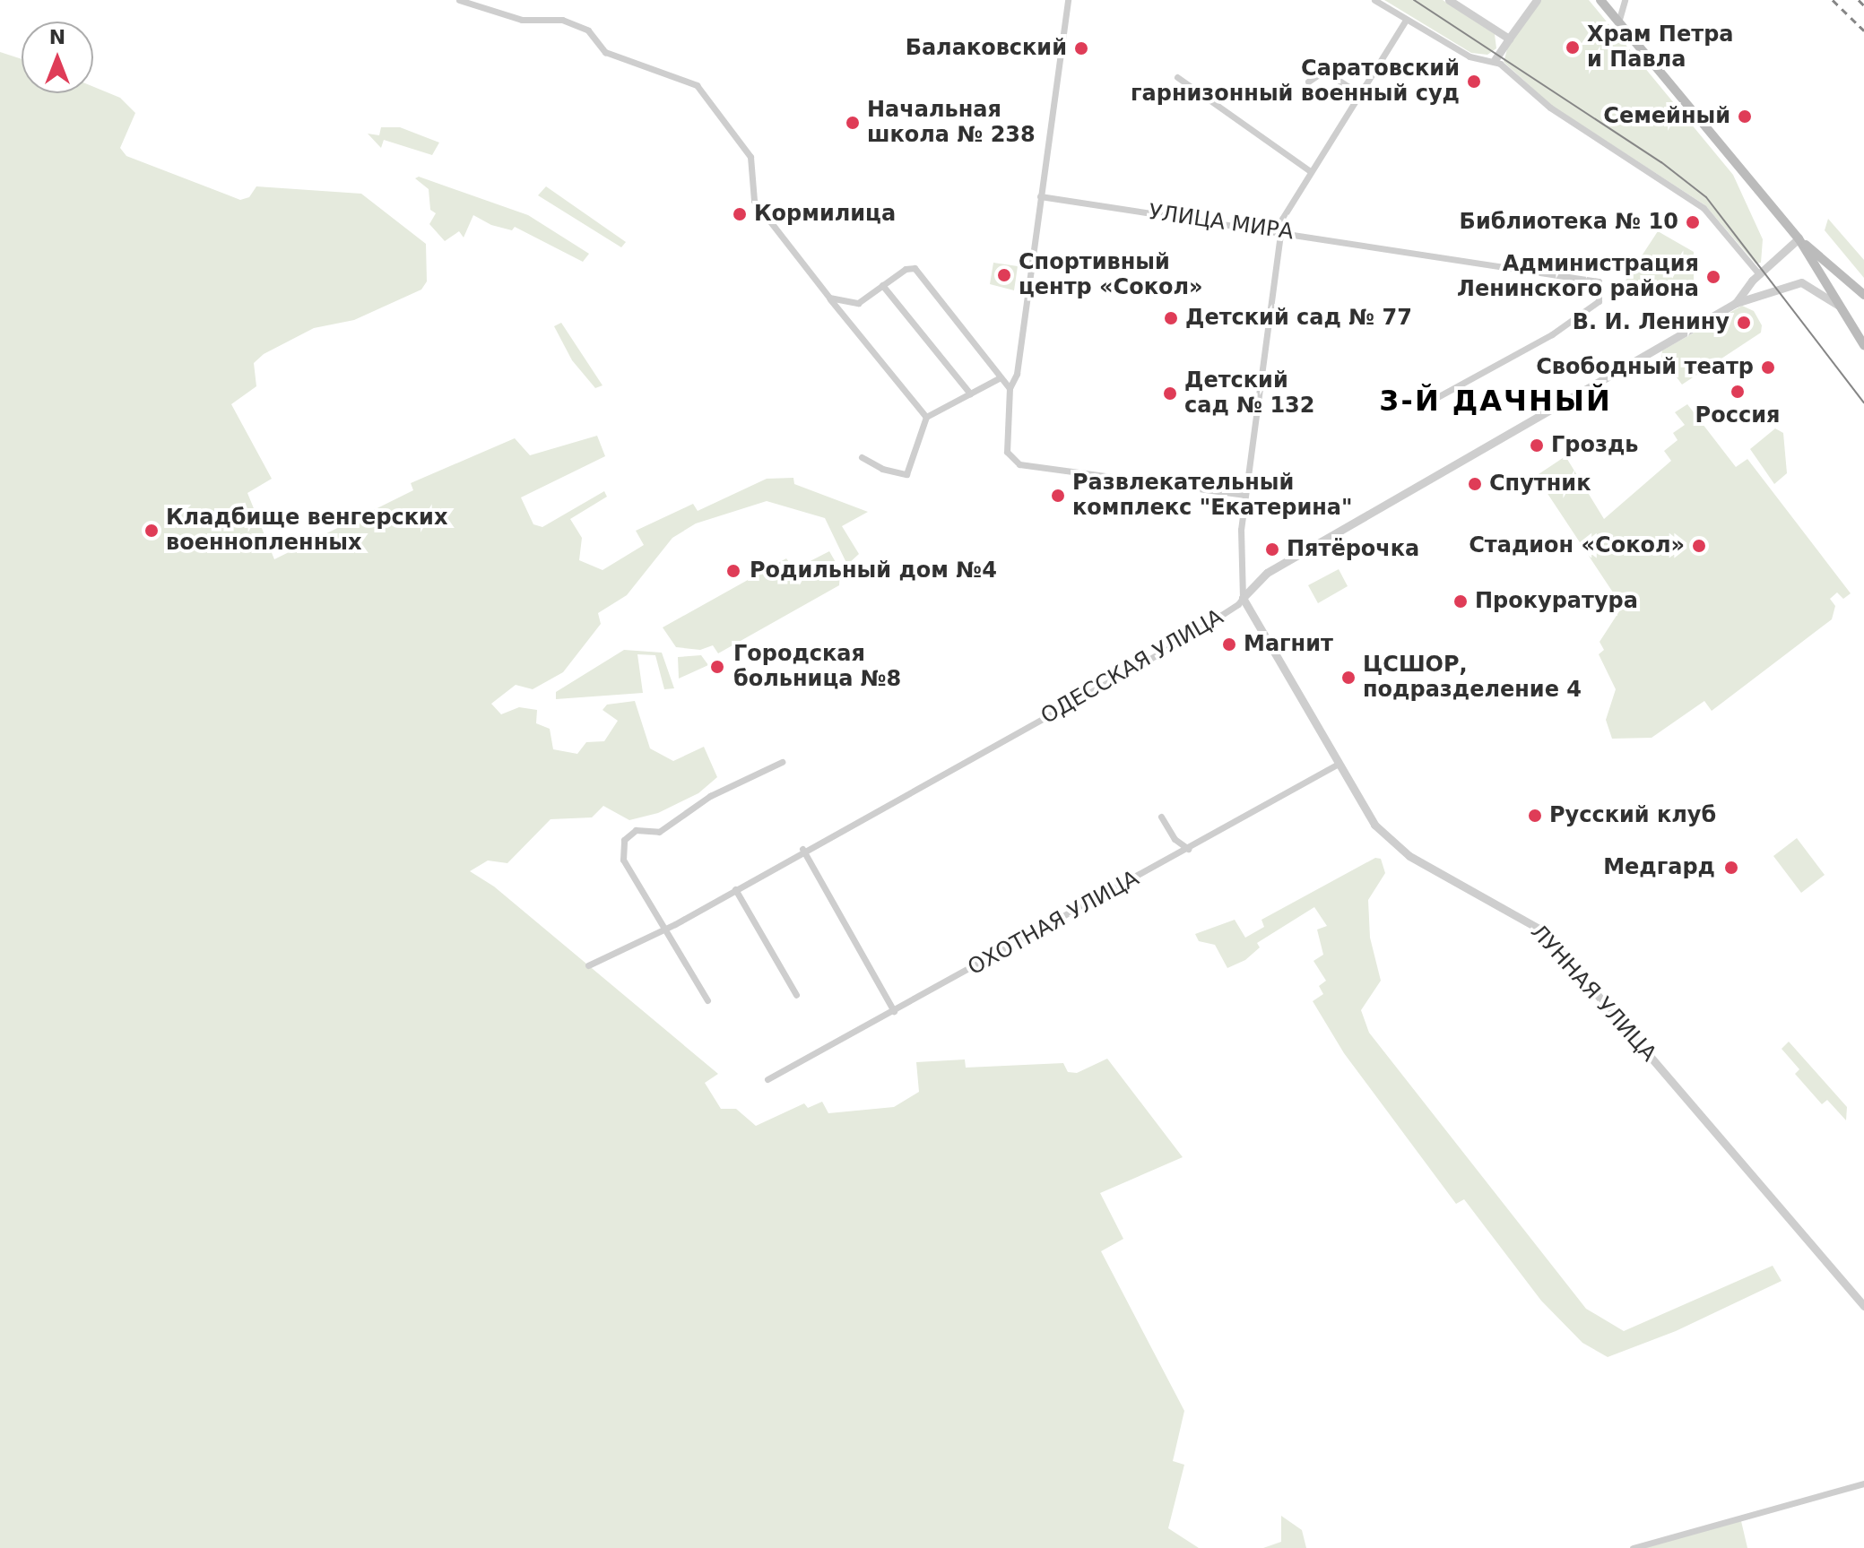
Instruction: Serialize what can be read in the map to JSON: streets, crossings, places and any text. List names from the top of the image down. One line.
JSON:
{"streets":{"street":["УЛИЦА МИРА","ОДЕССКАЯ УЛИЦА","ОХОТНАЯ УЛИЦА","ЛУННАЯ УЛИЦА"]},"crossings":[["ОДЕССКАЯ УЛИЦА","ЛУННАЯ УЛИЦА"],["ОХОТНАЯ УЛИЦА","ЛУННАЯ УЛИЦА"]],"districts":["3-Й ДАЧНЫЙ"],"places":["Храм Петра и Павла","Балаковский","Саратовский гарнизонный военный суд","Семейный","Начальная школа № 238","Кормилица","Библиотека № 10","Спортивный центр «Сокол»","Администрация Ленинского района","Детский сад № 77","В. И. Ленину","Свободный театр","Россия","Детский сад № 132","Гроздь","Спутник","Развлекательный комплекс \"Екатерина\"","Кладбище венгерских военнопленных","Стадион «Сокол»","Пятёрочка","Родильный дом №4","Прокуратура","Магнит","Городская больница №8","ЦСШОР, подразделение 4","Русский клуб","Медгард"],"north":"top"}
